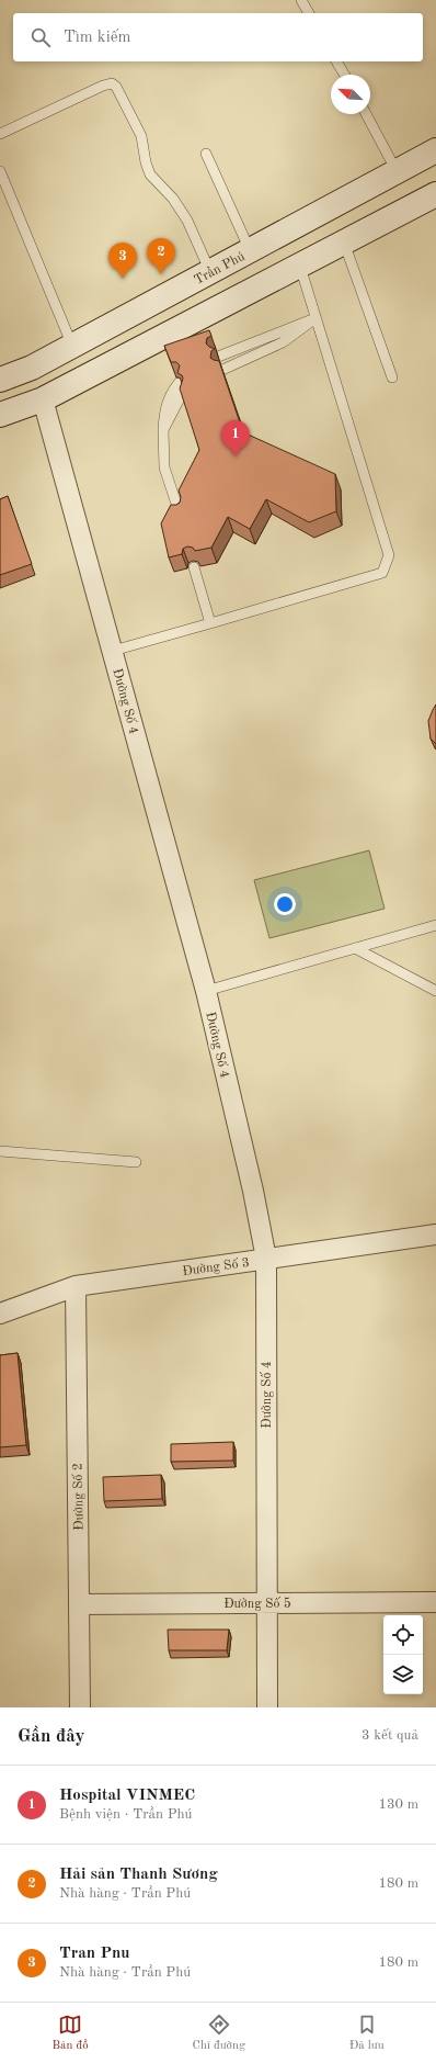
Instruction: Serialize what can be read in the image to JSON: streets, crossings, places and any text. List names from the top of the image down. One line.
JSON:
{"streets":{"main road":["Trần Phú"],"street":["Đường Số 4","Đường Số 3","Đường Số 2","Đường Số 5"]},"crossings":[["Đường Số 4","Đường Số 3"],["Đường Số 4","Đường Số 5"],["Đường Số 3","Đường Số 2"],["Đường Số 2","Đường Số 5"]],"north":"top left","page":{"search":"Tìm kiếm","pins":["2","3","1"],"heading":["Gần đây","3 kết quả"],"list":[{"mark":"1","name":"Hospital VINMEC","note":"Bệnh viện · Trần Phú","value":"130 m"},{"mark":"2","name":"Hải sản Thanh Sương","note":"Nhà hàng · Trần Phú","value":"180 m"},{"mark":"3","name":"Tran Pnu","note":"Nhà hàng · Trần Phú","value":"180 m"}],"nav":["Bản đồ","Chỉ đường","Đã lưu"]}}
